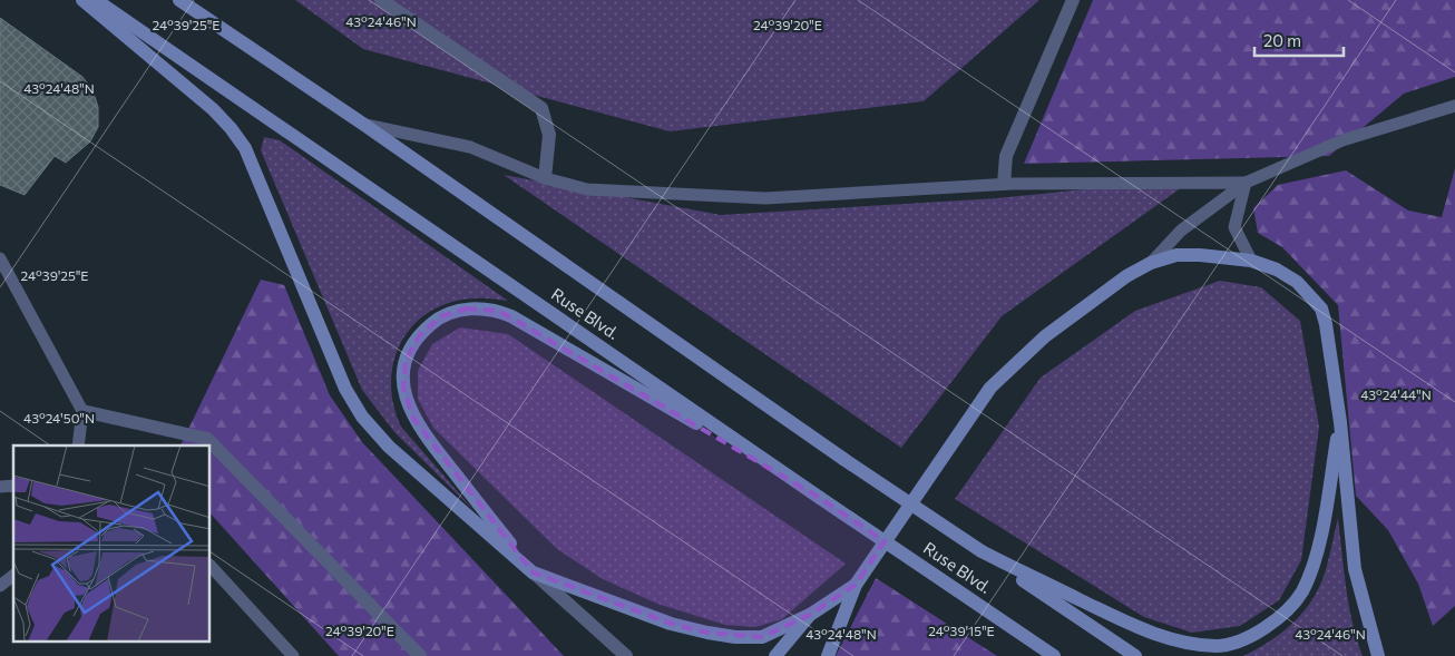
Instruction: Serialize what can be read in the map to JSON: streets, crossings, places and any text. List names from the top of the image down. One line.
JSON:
{"streets":{"main road":["Ruse Blvd."]},"scale_bar":"20 m","coordinates":["43°24'46\"N","24°39'25\"E","24°39'20\"E","43°24'48\"N","43°24'44\"N","43°24'50\"N","24°39'15\"E"]}
